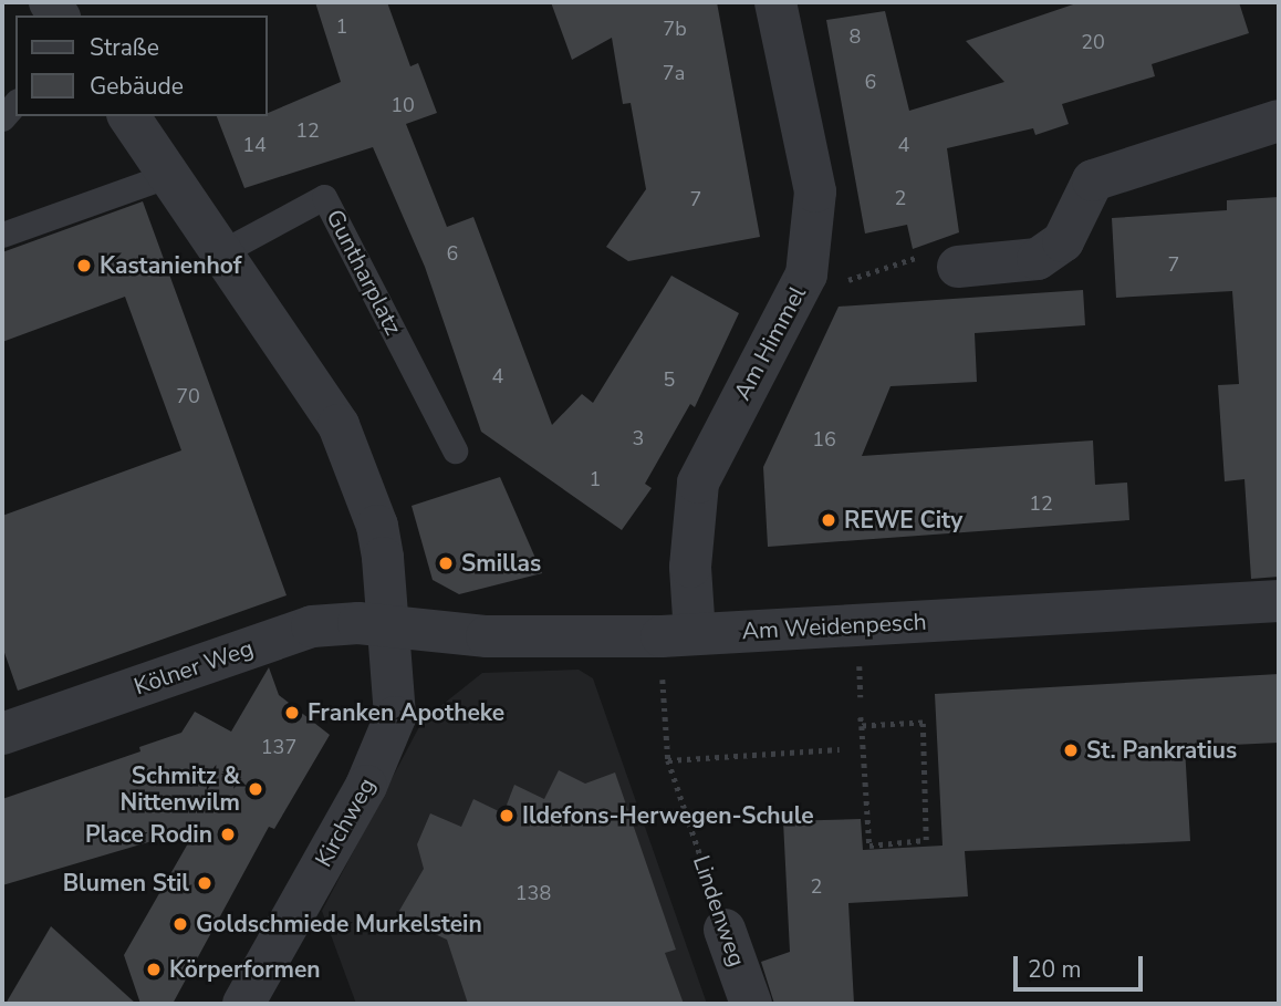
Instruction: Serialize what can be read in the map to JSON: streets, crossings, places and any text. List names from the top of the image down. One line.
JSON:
{"streets":{"street":["Am Himmel","Am Weidenpesch","Kölner Weg","Kirchweg","Lindenweg"],"lane":["Guntharplatz"]},"crossings":[["Guntharplatz","Kirchweg"],["Am Himmel","Am Weidenpesch"],["Am Himmel","Lindenweg"],["Am Weidenpesch","Kölner Weg"],["Am Weidenpesch","Kirchweg"],["Am Weidenpesch","Lindenweg"],["Kölner Weg","Kirchweg"]],"places":["Kastanienhof","REWE City","Smillas","Franken Apotheke","St. Pankratius","Schmitz & Nittenwilm","Ildefons-Herwegen-Schule","Place Rodin","Blumen Stil","Goldschmiede Murkelstein","Körperformen"],"house_numbers":["1","7b","8","20","7a","6","10","12","14","4","2","7","6","7","4","5","70","3","16","1","12","137","2","138"],"legend":["Straße","Gebäude"],"scale_bar":"20 m"}
